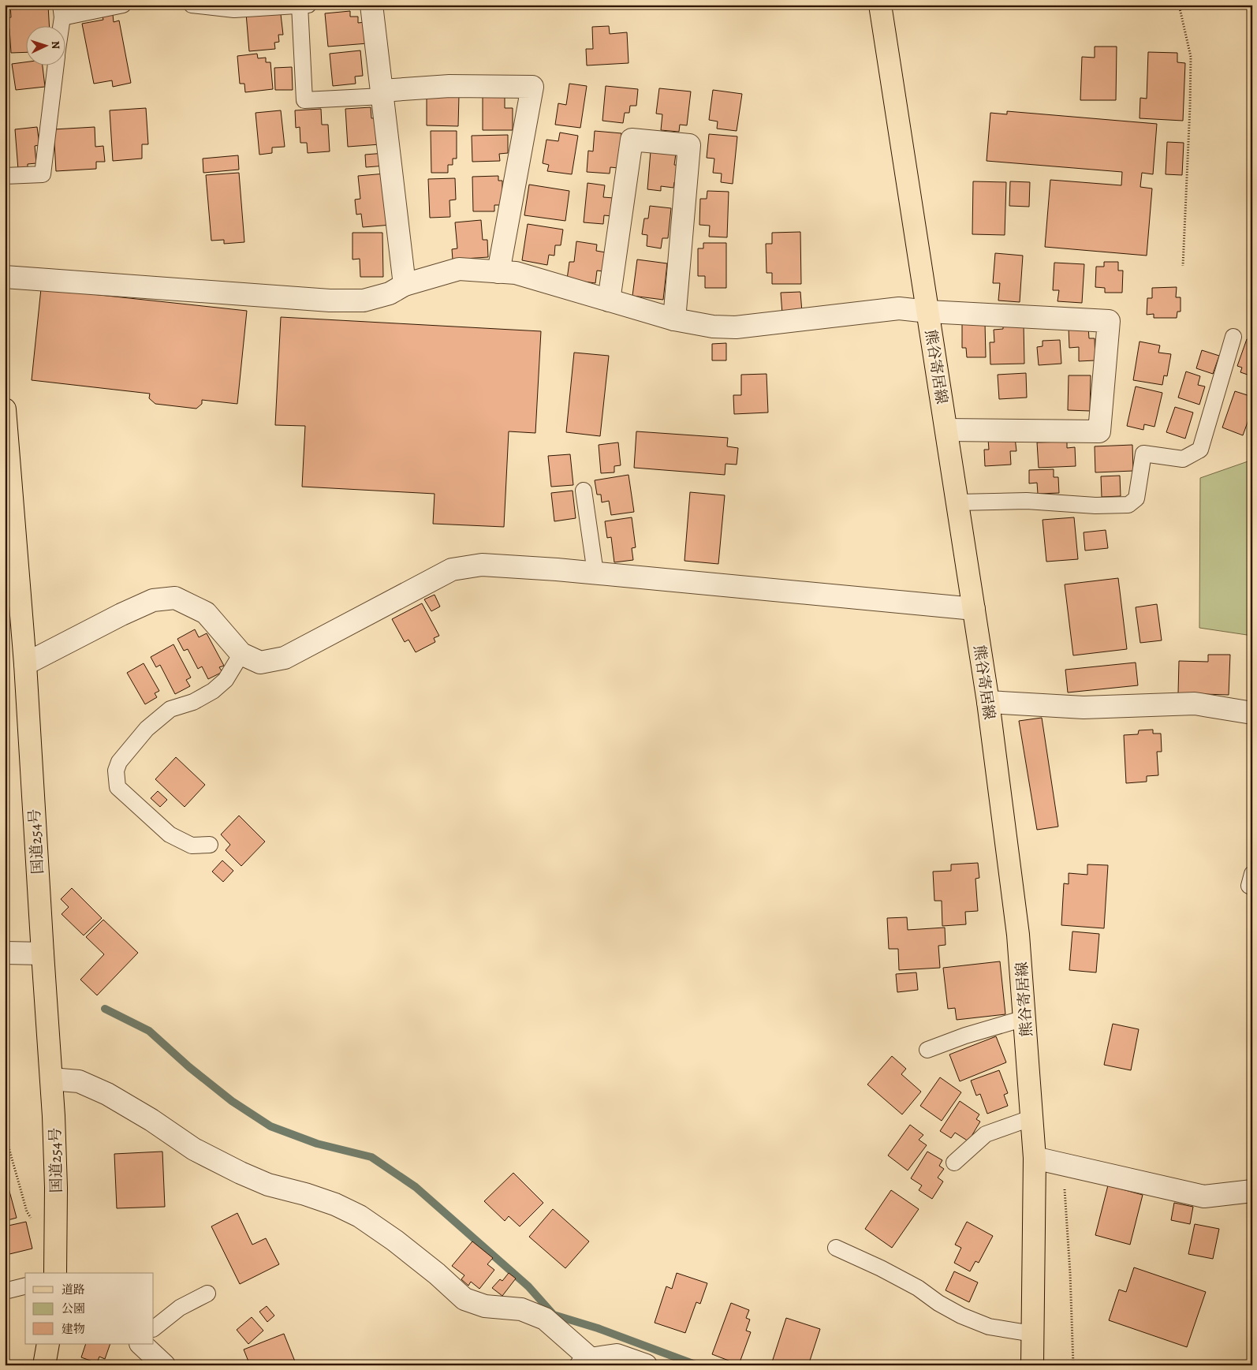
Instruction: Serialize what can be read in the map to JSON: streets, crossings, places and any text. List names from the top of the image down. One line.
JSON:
{"streets":{"main road":["熊谷寄居線","国道254号"]},"legend":["道路","公園","建物"],"north":"right"}
